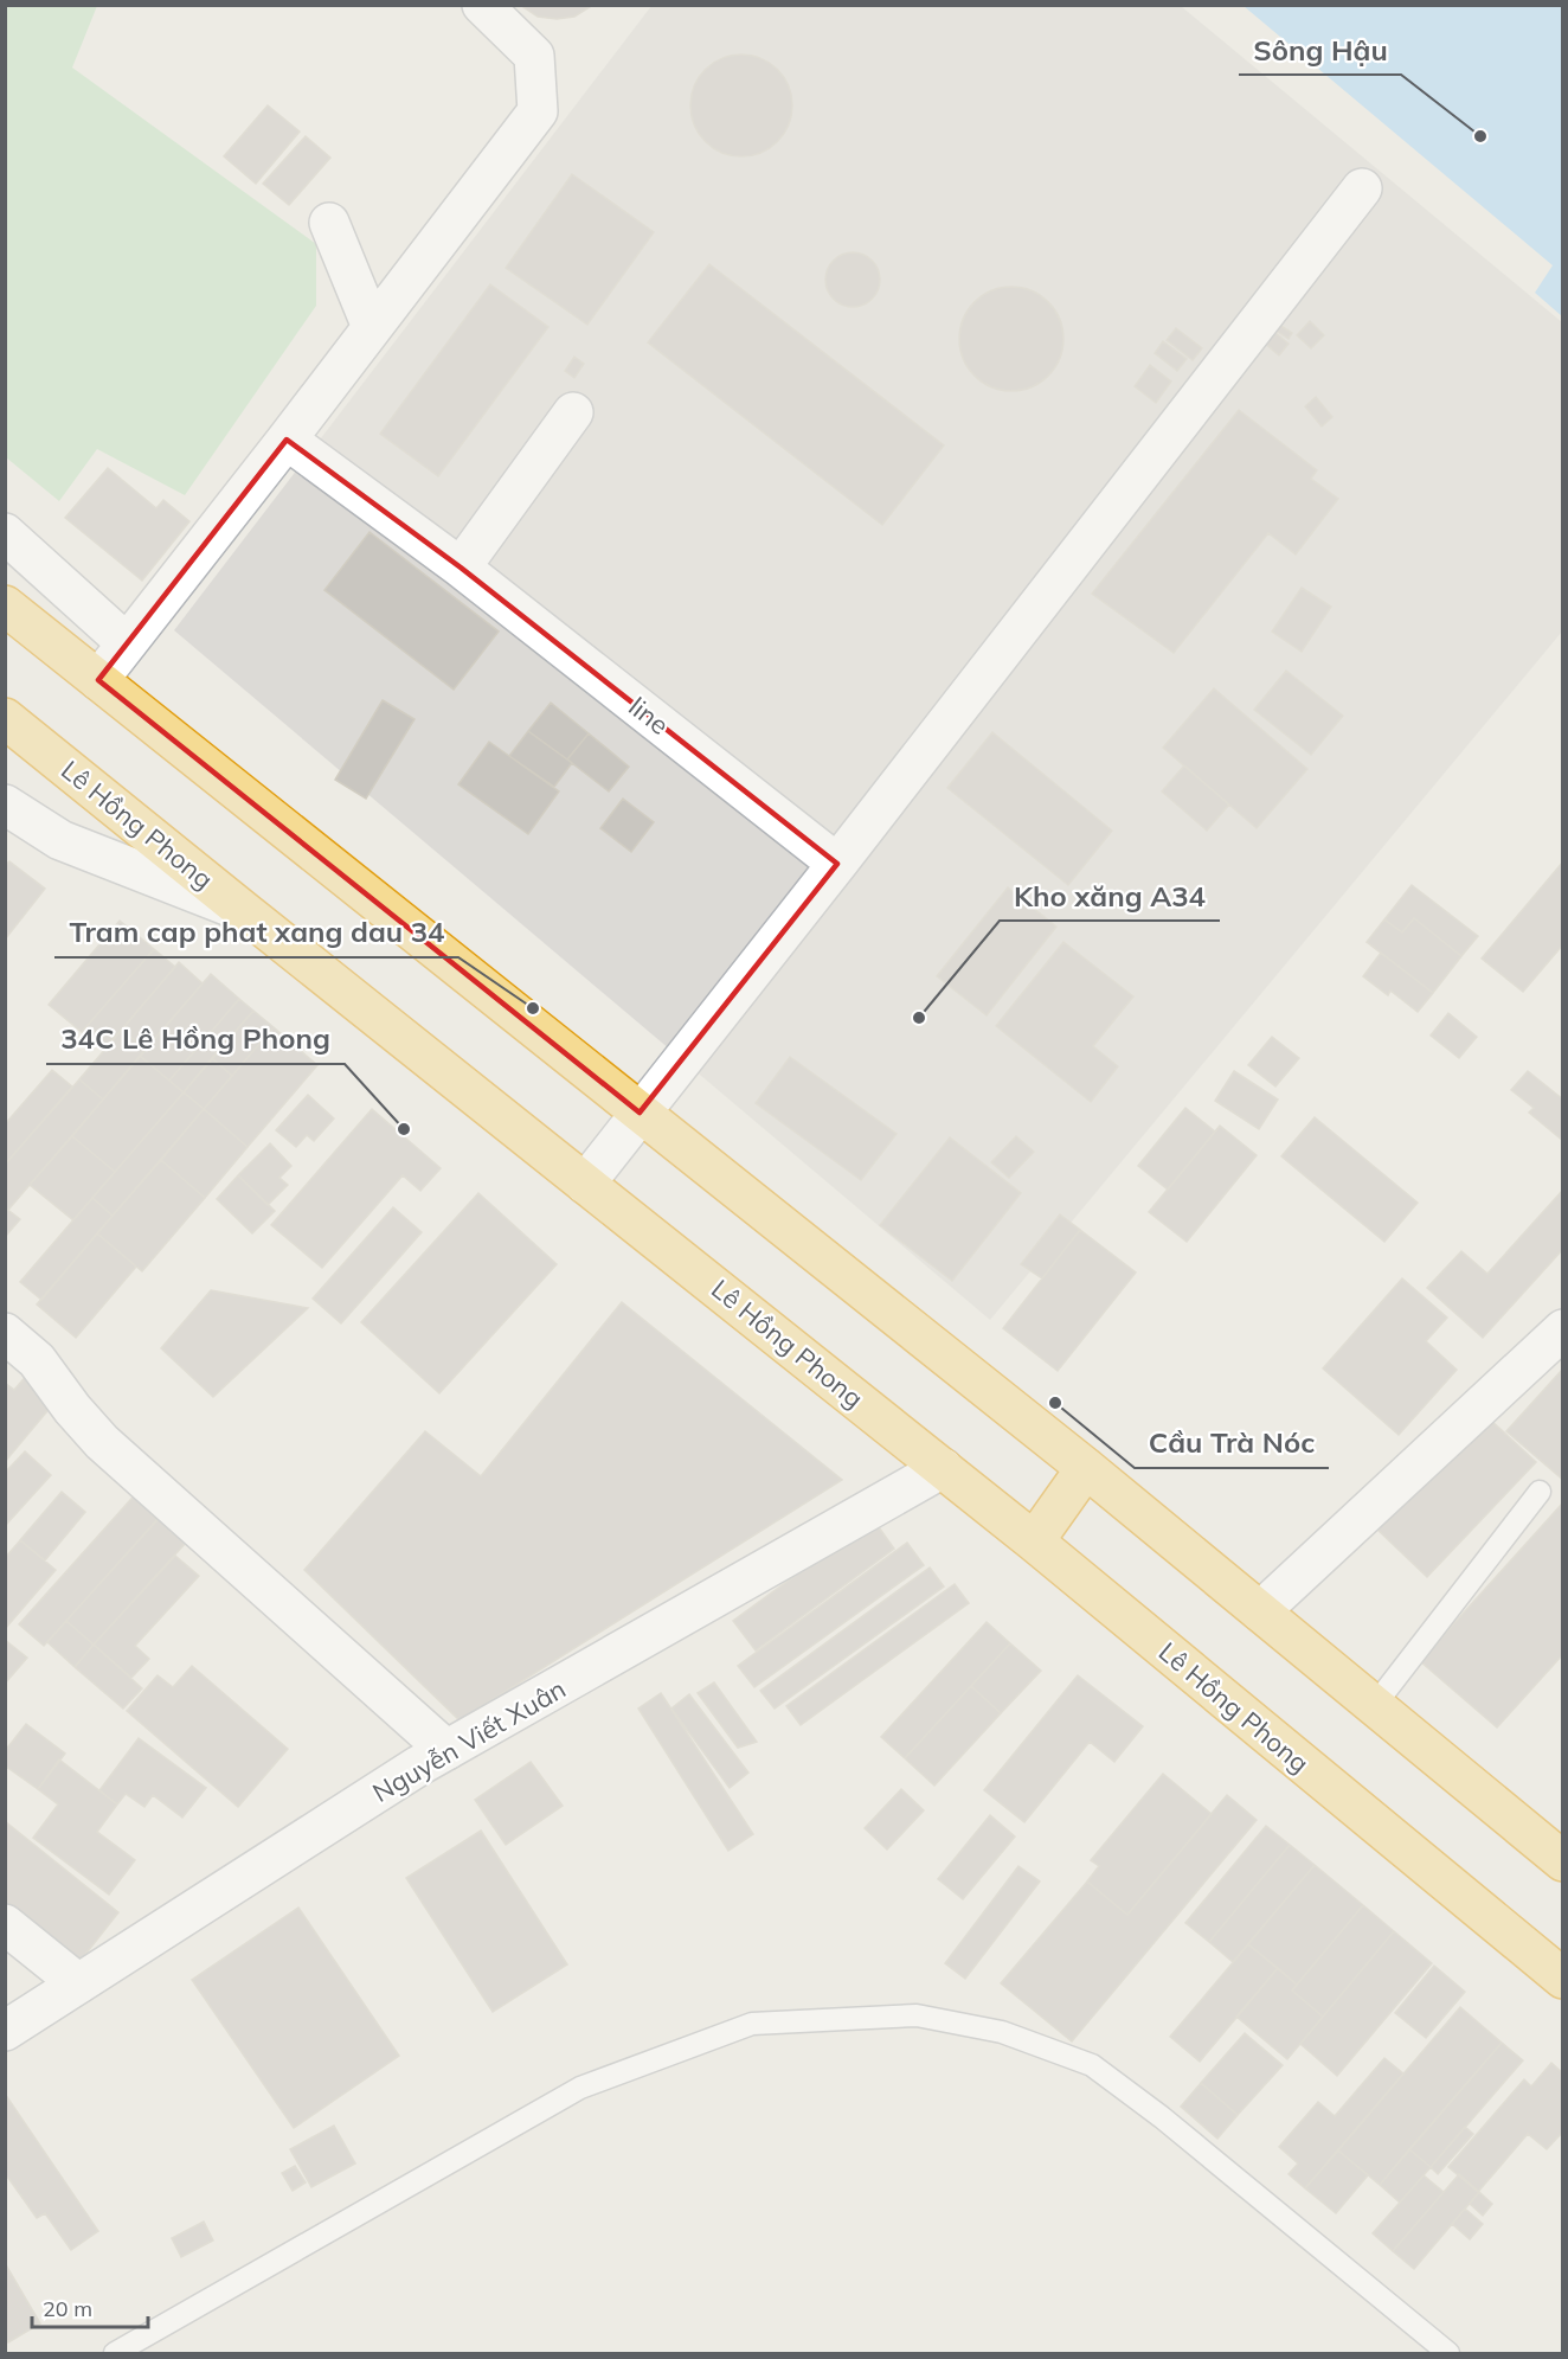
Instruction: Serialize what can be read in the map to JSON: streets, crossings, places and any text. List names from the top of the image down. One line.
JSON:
{"streets":{"highway":["Lê Hồng Phong"],"street":["line","Nguyễn Viết Xuân"]},"crossings":[["Lê Hồng Phong","Nguyễn Viết Xuân"]],"places":["Sông Hậu","Tram cap phat xang dau 34","Kho xăng A34","34C Lê Hồng Phong","Cầu Trà Nóc"],"scale_bar":"20 m"}
